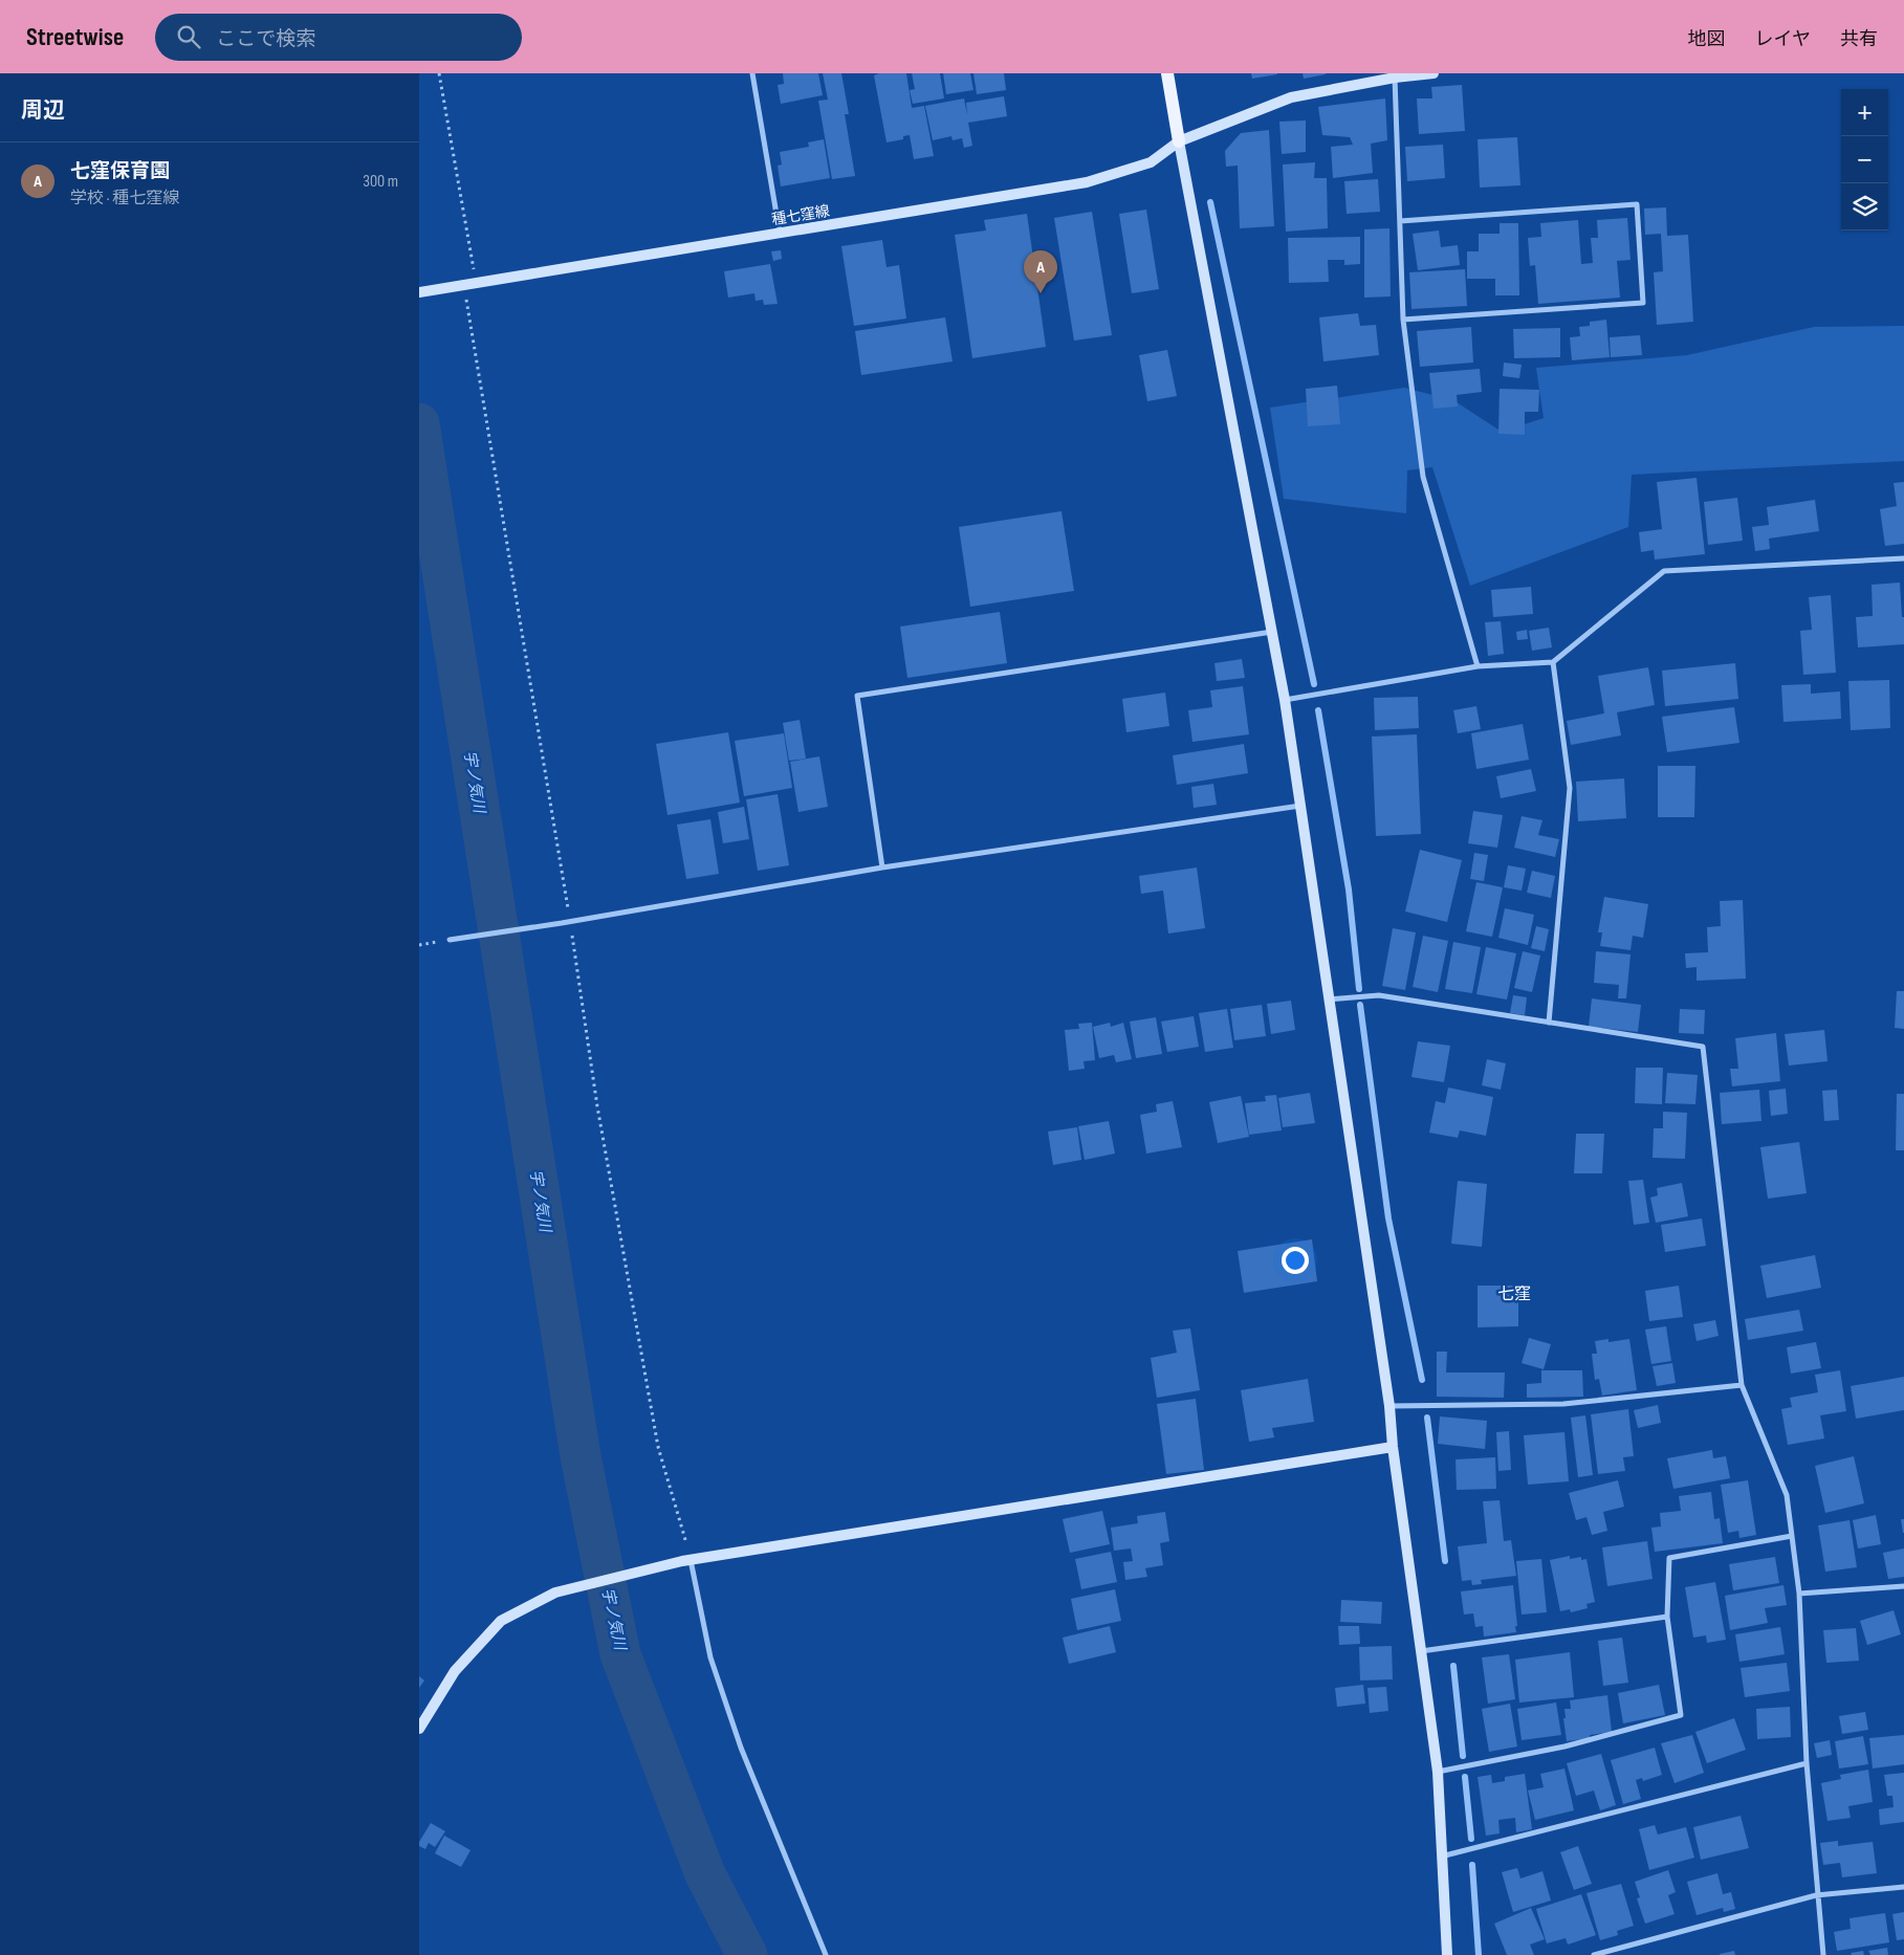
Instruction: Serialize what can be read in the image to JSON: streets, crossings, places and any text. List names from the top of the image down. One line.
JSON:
{"streets":{"street":["種七窪線"]},"districts":["七窪"],"water":["宇ノ気川"],"page":{"header":"Streetwise","search":"ここで検索","nav":["地図","レイヤ","共有"],"heading":"周辺","map_buttons":["+","−"],"list":[{"mark":"A","name":"七窪保育園","note":"学校 · 種七窪線","value":"300 m"}],"pins":"A"}}
